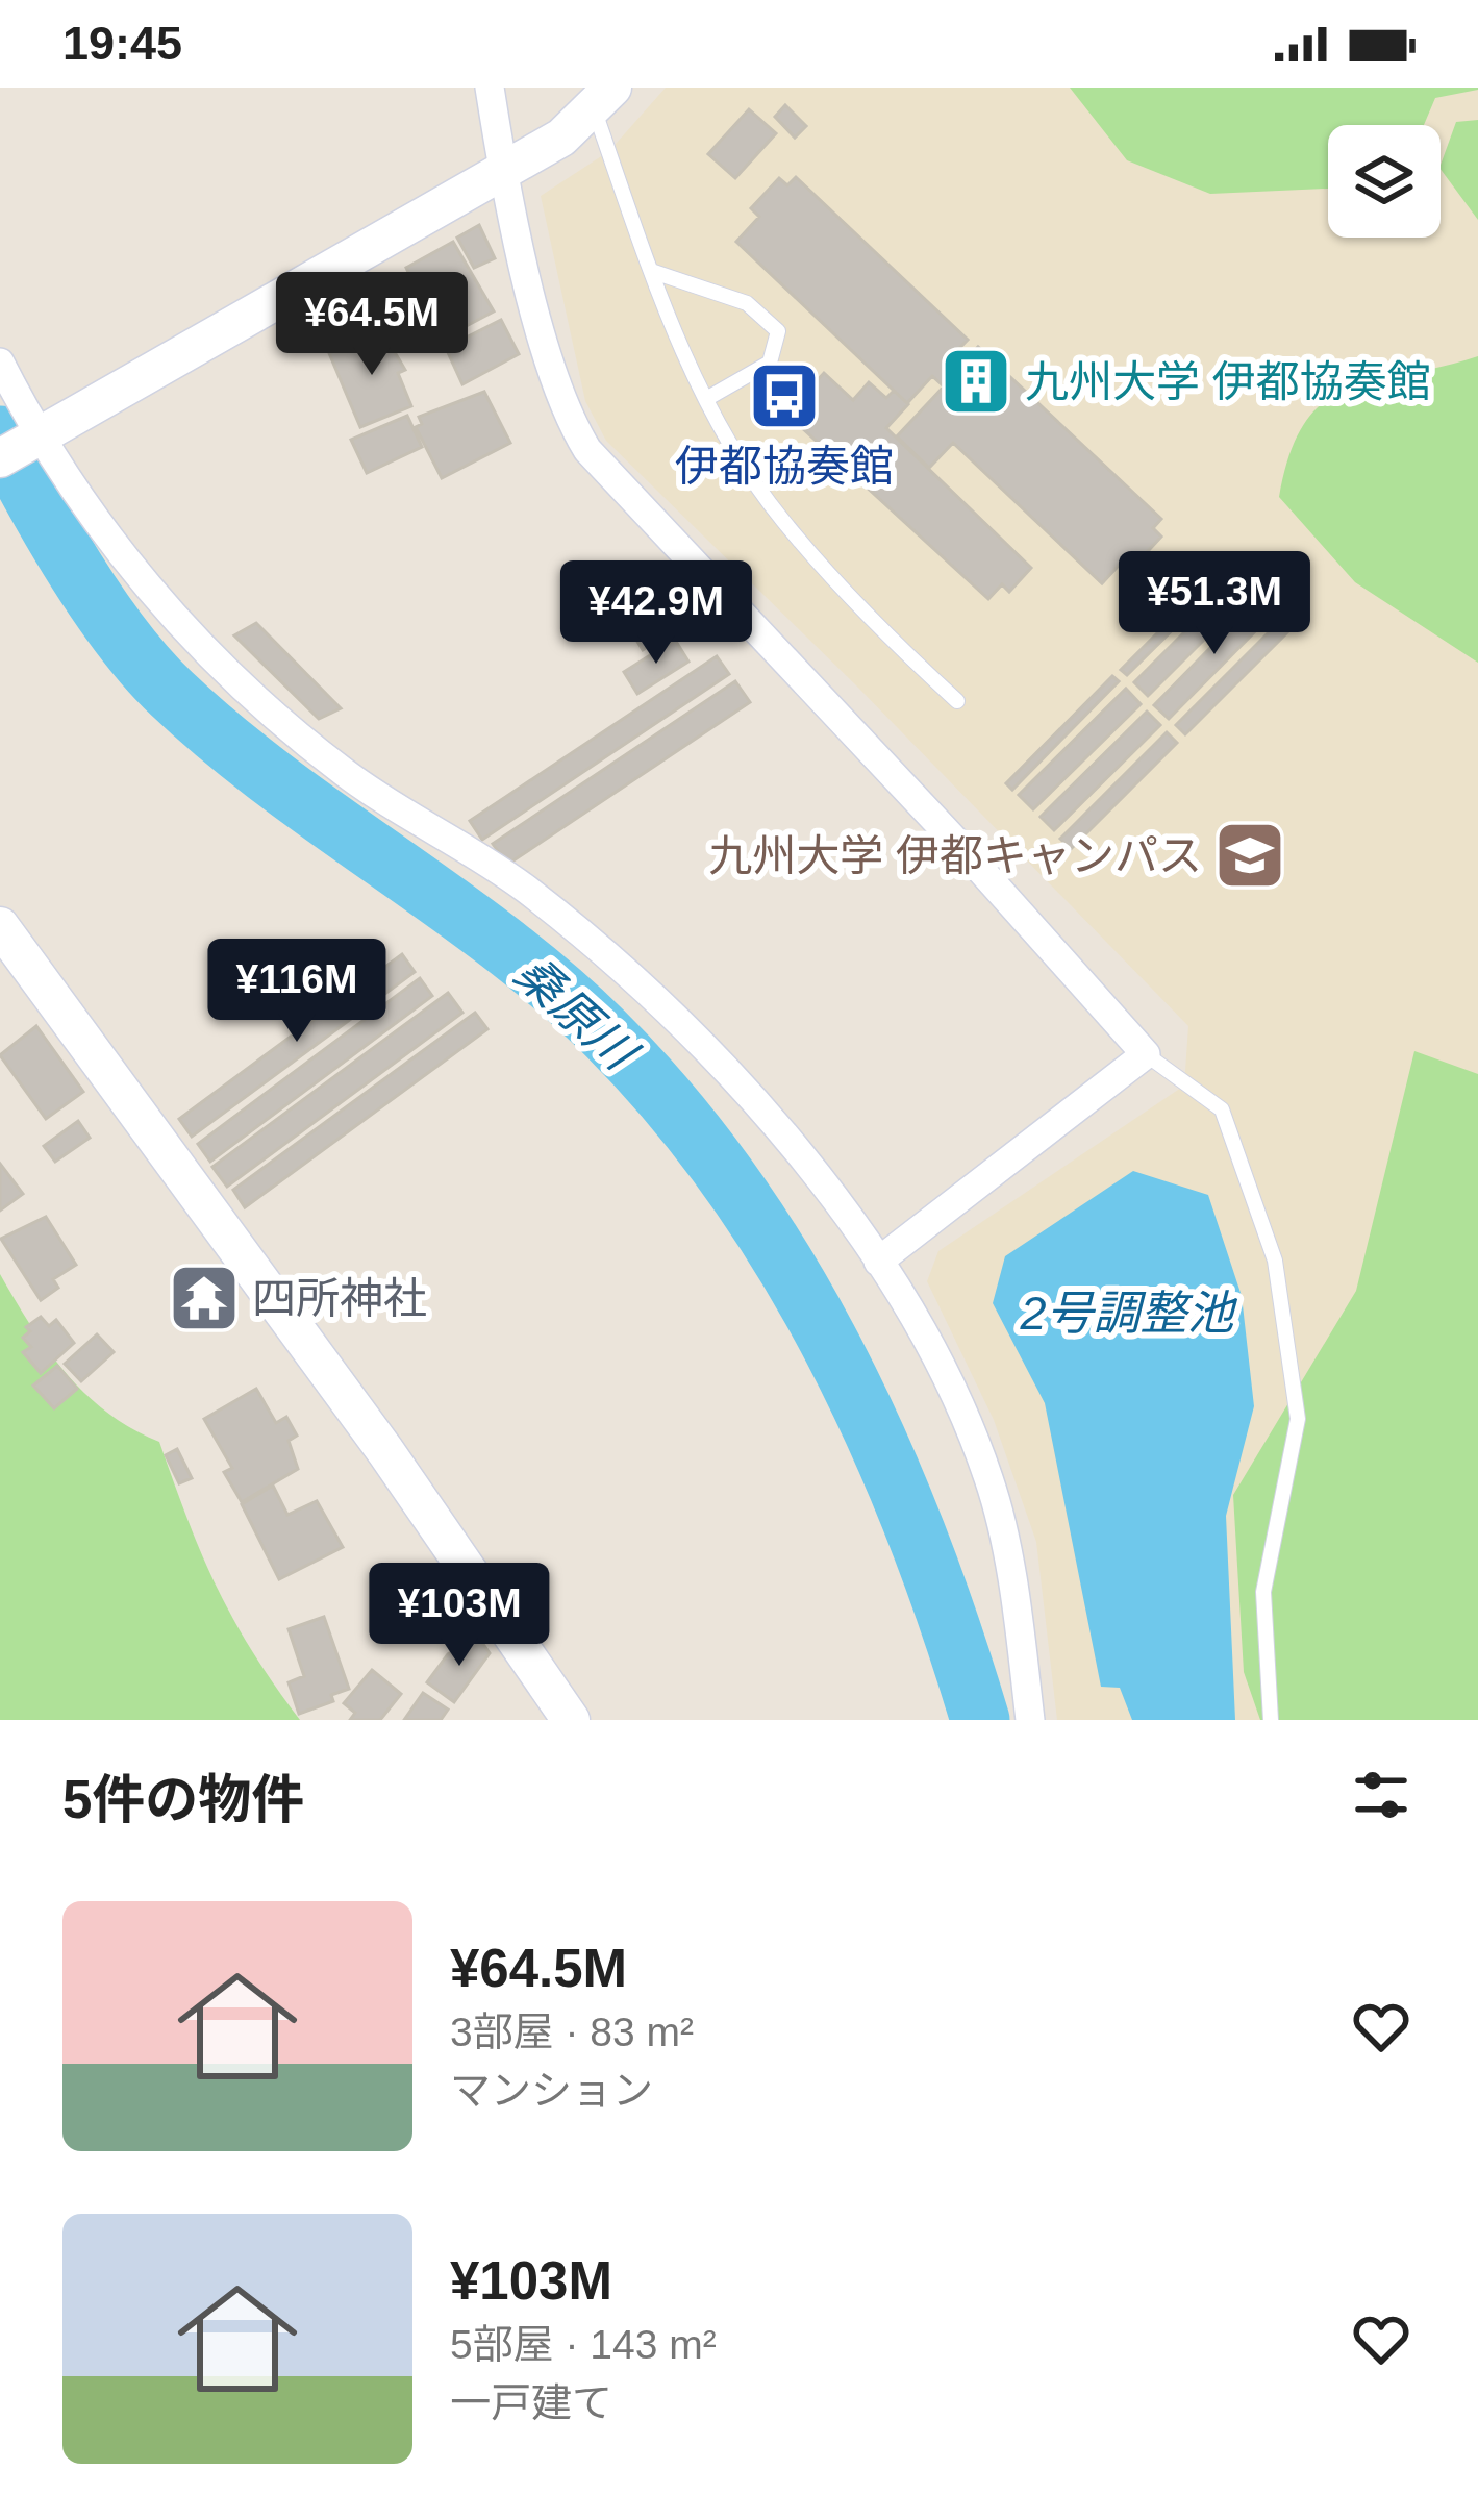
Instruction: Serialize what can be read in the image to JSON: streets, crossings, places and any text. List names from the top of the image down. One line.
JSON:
{"water":["桑原川","2号調整池"],"places":{"building":["九州大学 伊都協奏館"],"bus stop":["伊都協奏館"],"school or university":["九州大学 伊都キャンパス"],"temple":["四所神社"]},"page":{"status":"19:45","price":["¥64.5M","¥51.3M","¥42.9M","¥116M","¥103M"],"heading":"5件の物件","list":[{"name":"¥64.5M","note":"3部屋 · 83 m² · マンション"},{"name":"¥103M","note":"5部屋 · 143 m² · 一戸建て"}]}}
